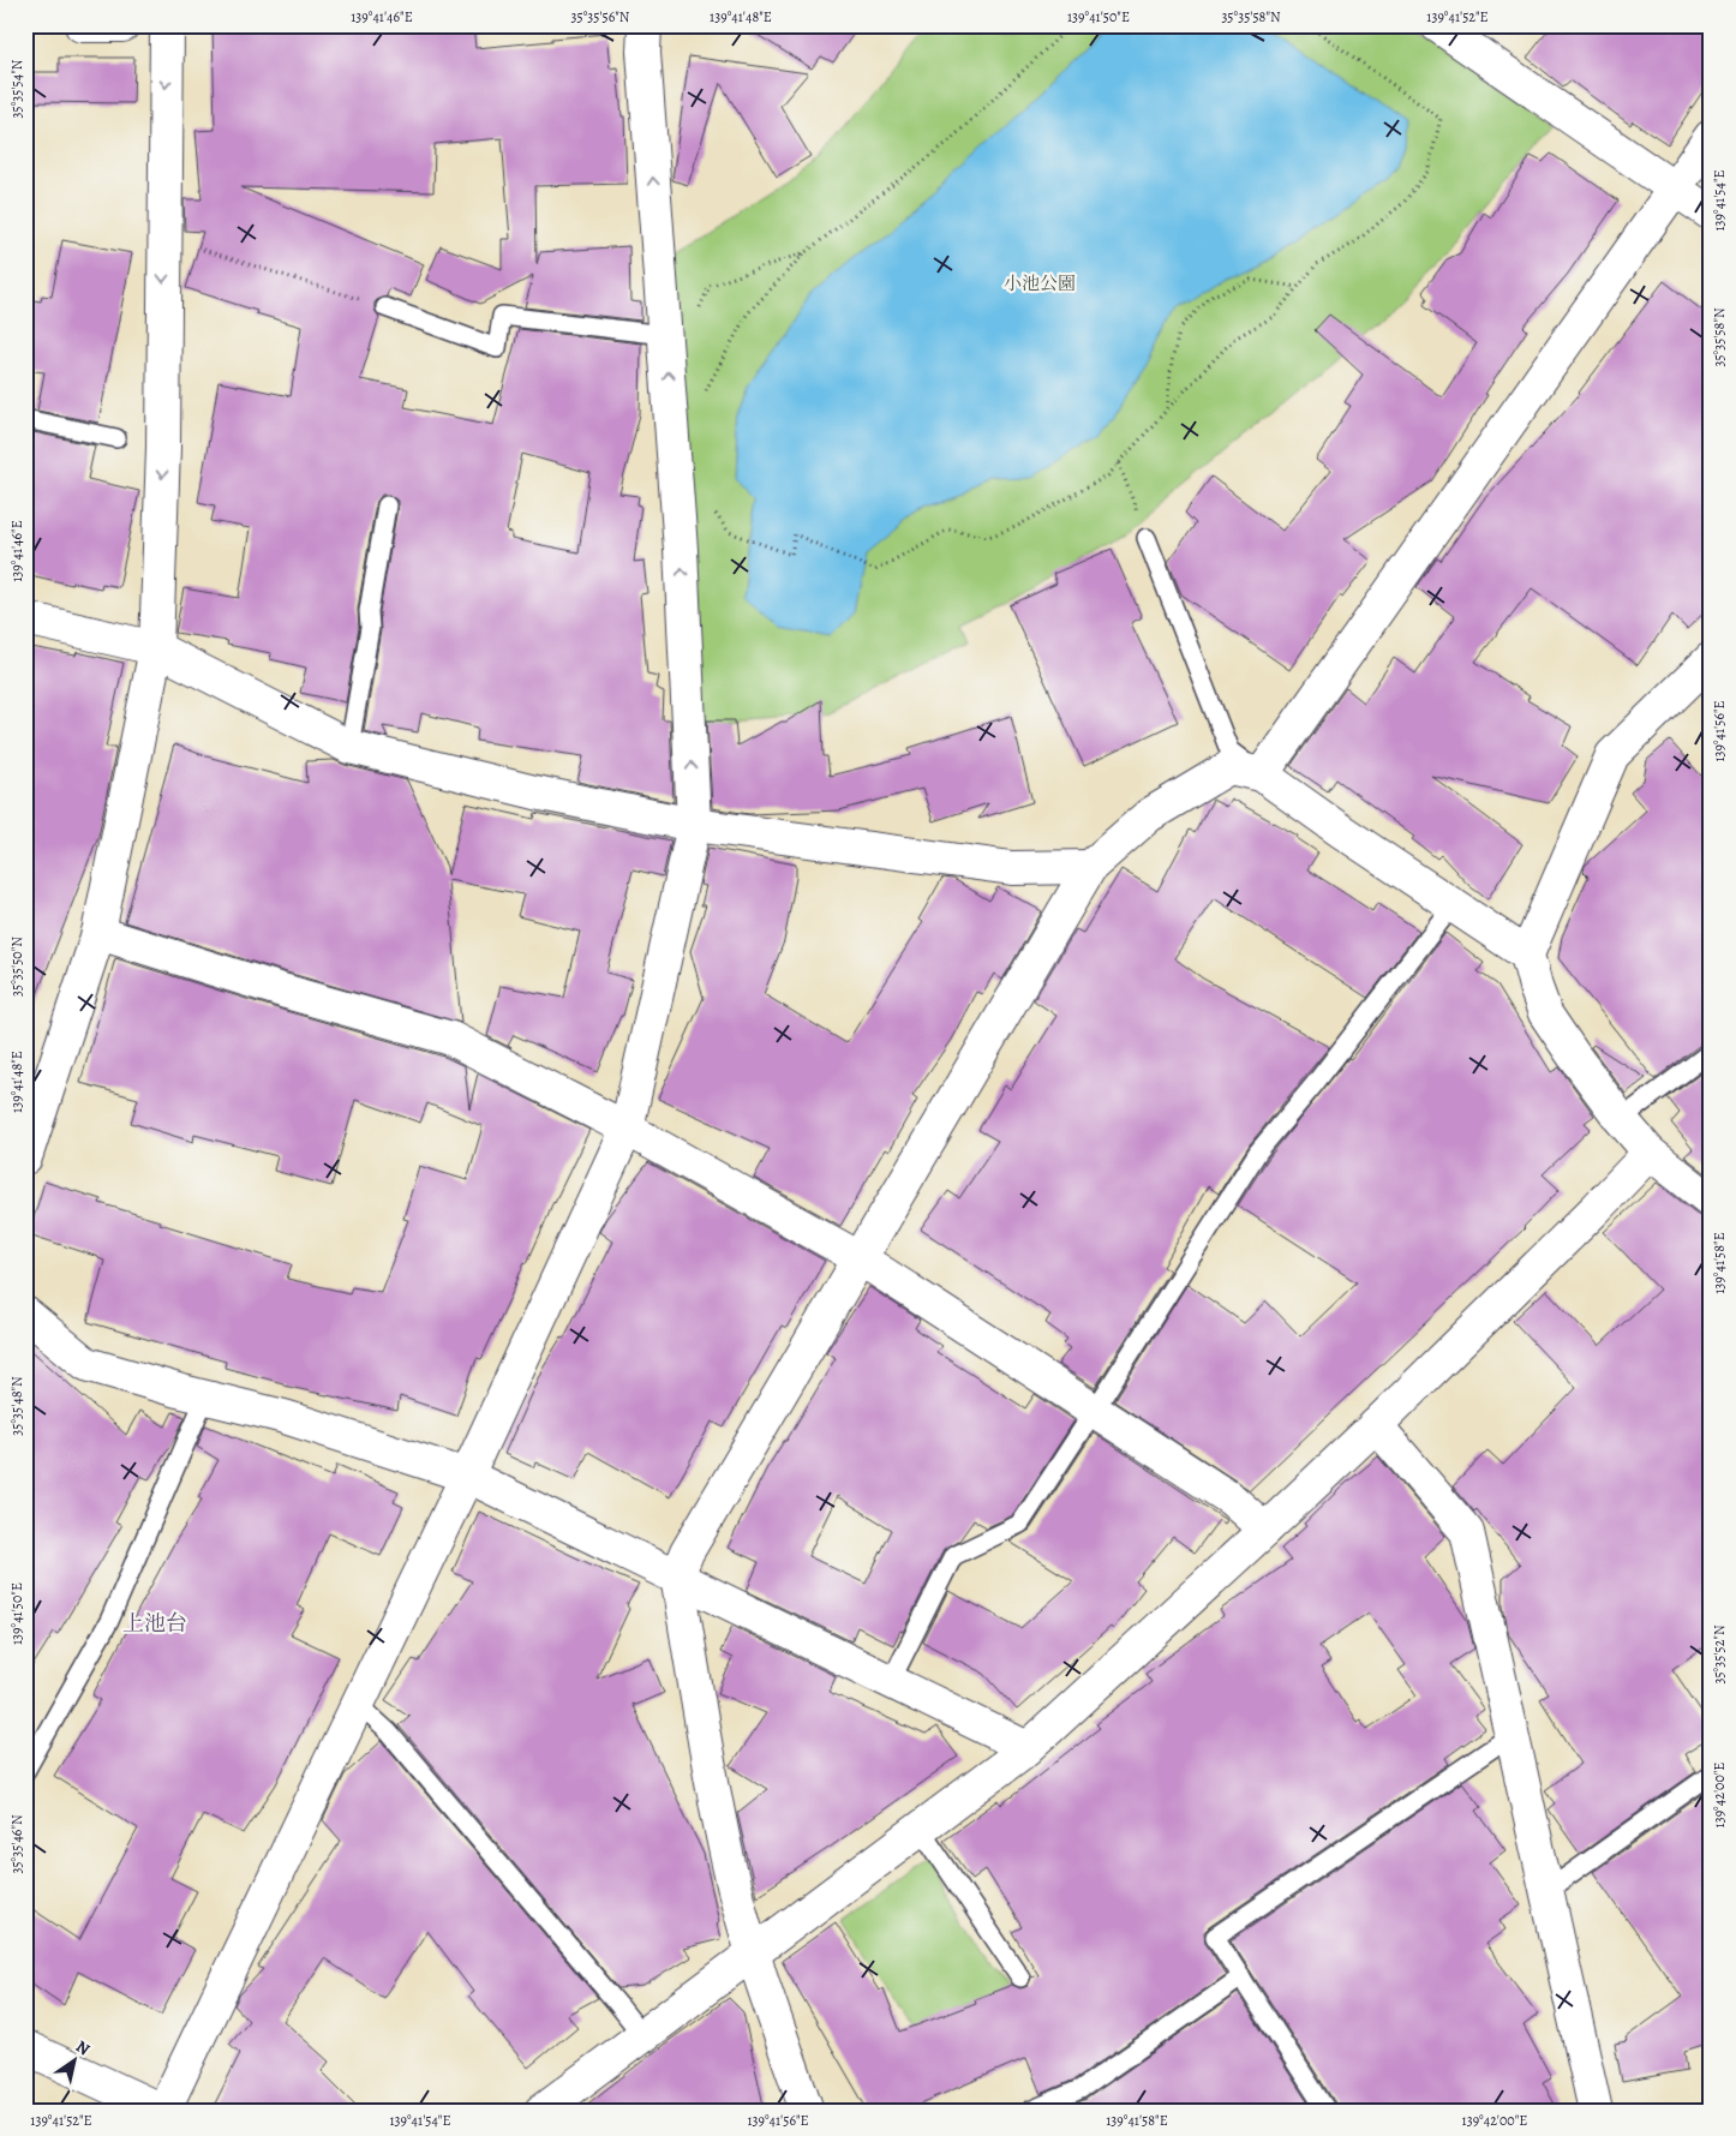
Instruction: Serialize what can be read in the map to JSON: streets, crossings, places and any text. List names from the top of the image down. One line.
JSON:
{"districts":["上池台"],"parks":["小池公園"],"north":"top right","coordinates":["139°41'46\"E","35°35'56\"N","139°41'48\"E","139°41'50\"E","35°35'58\"N","139°41'52\"E","35°35'54\"N","139°41'54\"E","139°41'56\"E","35°35'50\"N","139°41'58\"E","35°35'48\"N","35°35'52\"N","139°42'00\"E","35°35'46\"N"]}
